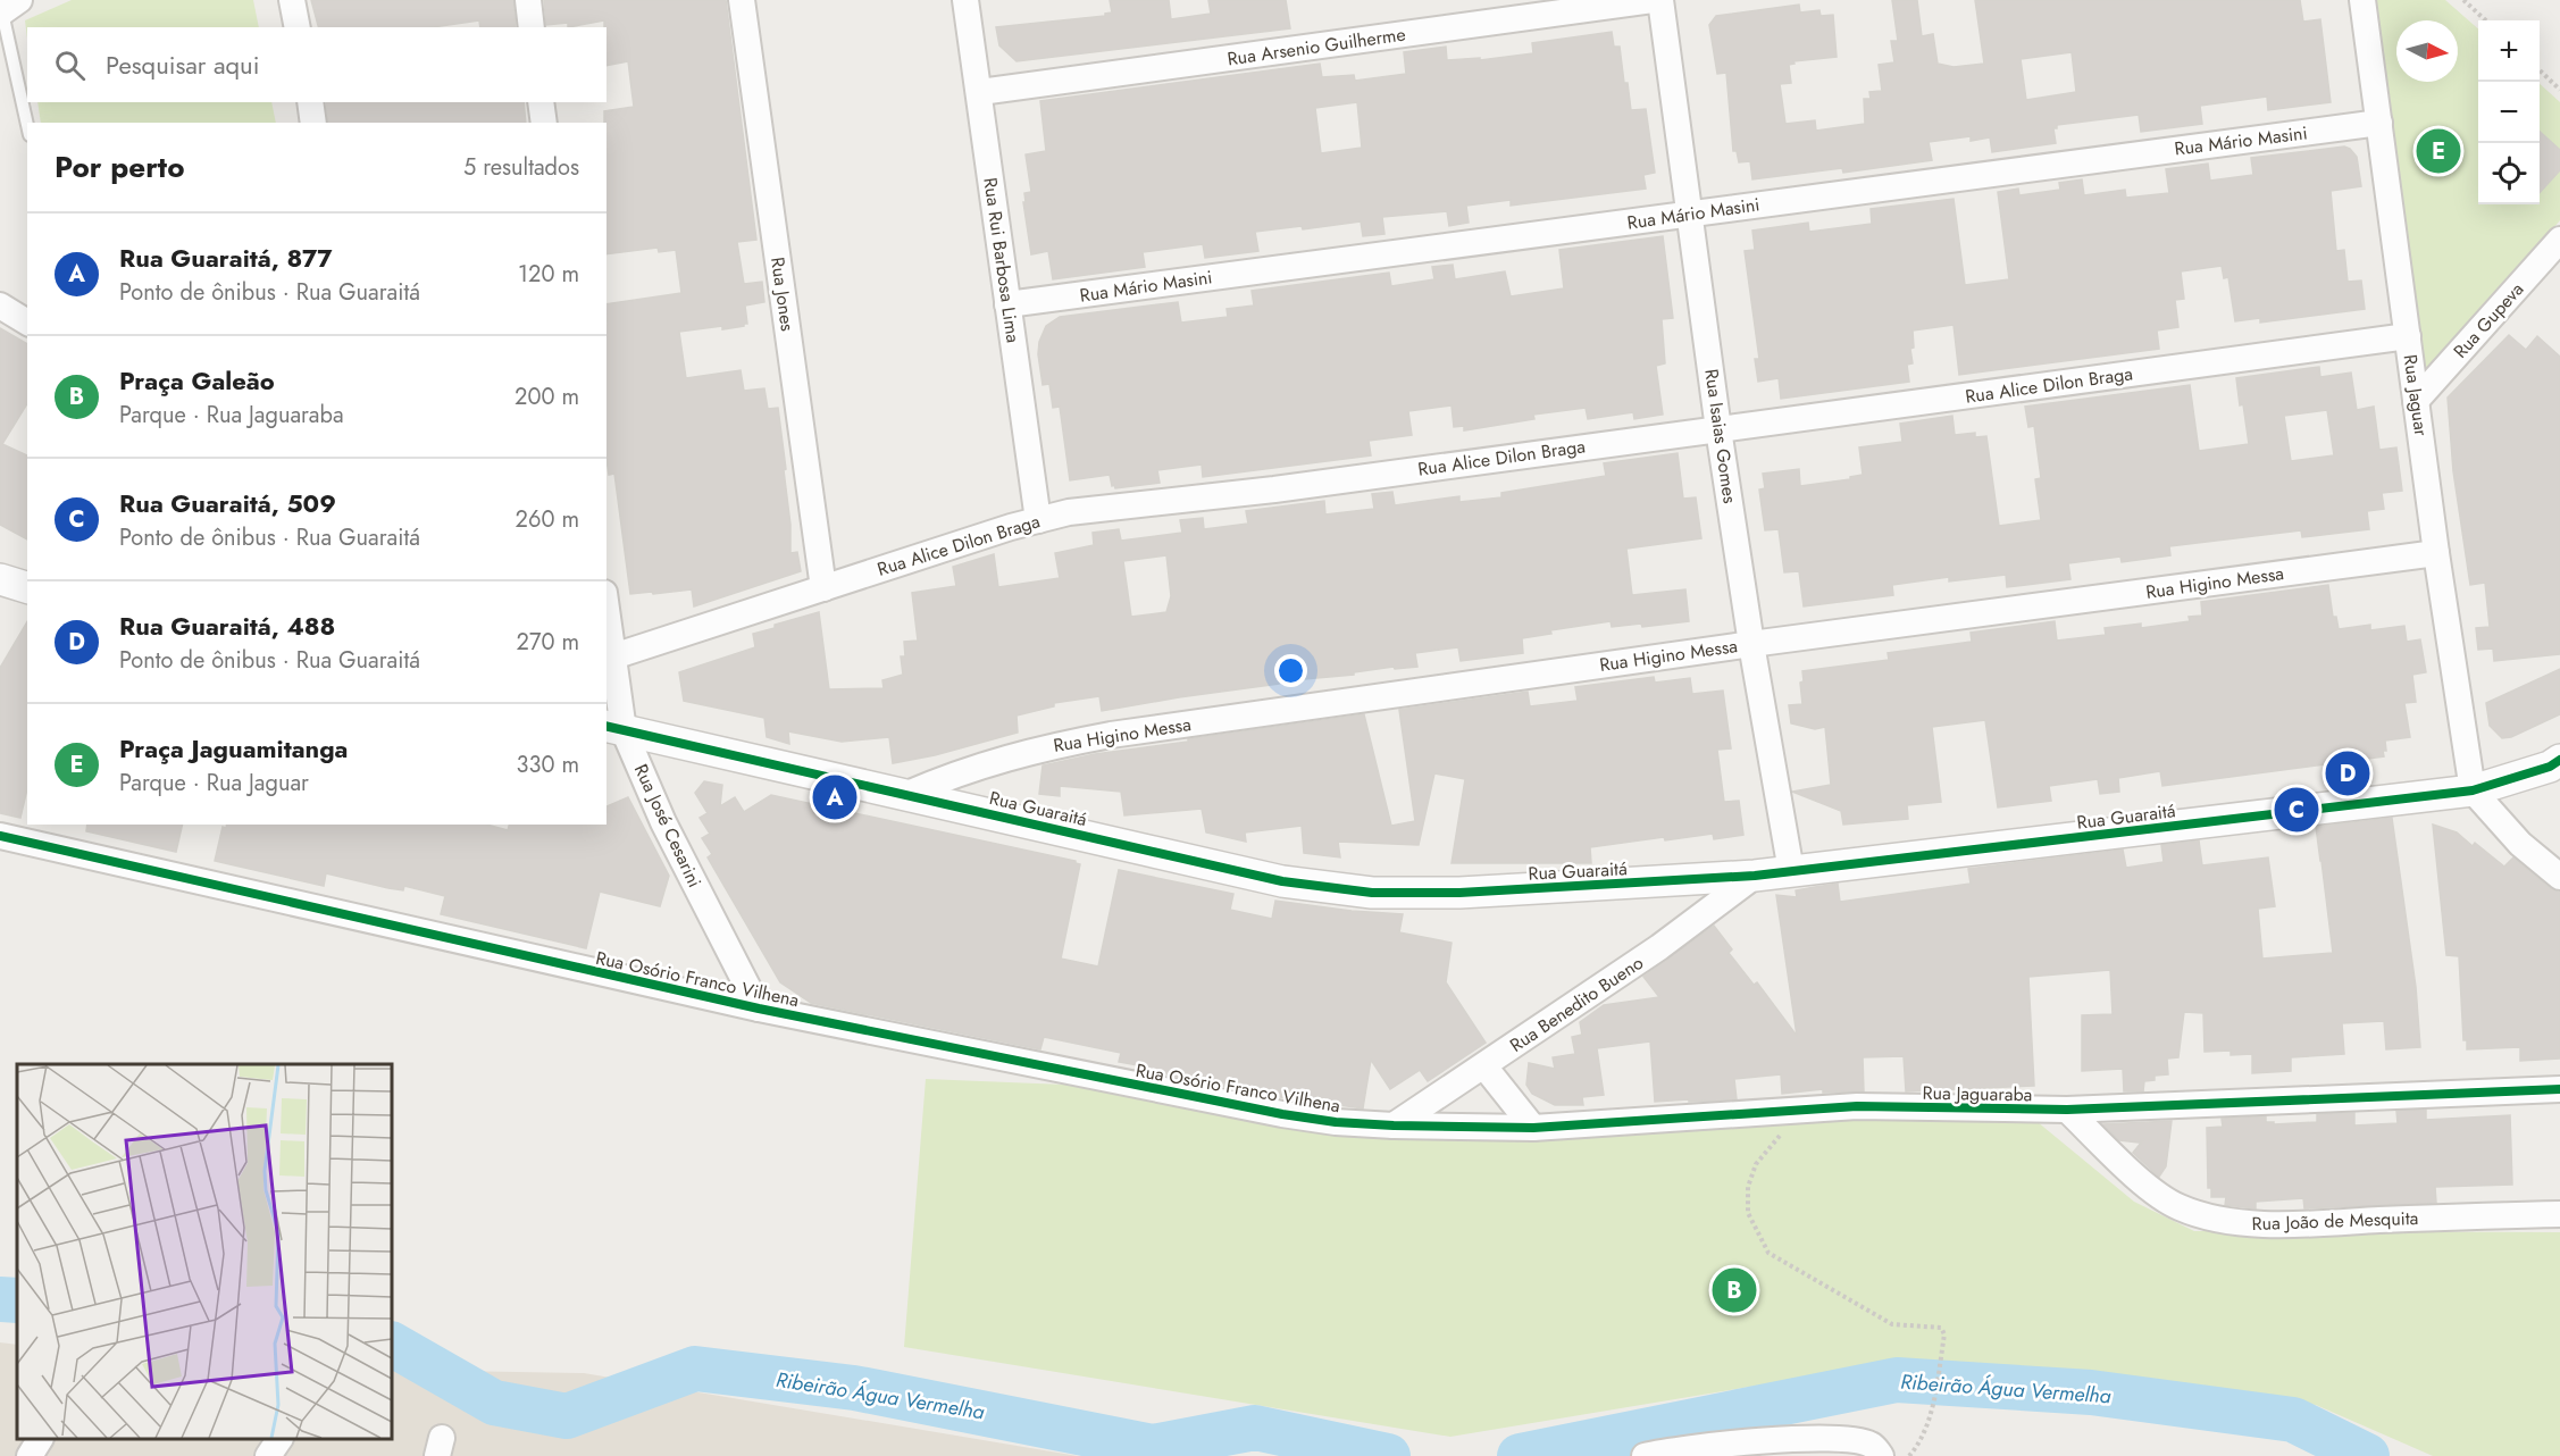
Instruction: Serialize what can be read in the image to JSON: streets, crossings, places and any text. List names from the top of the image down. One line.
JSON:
{"streets":{"street":["Rua Arsenio Guilherme","Rua Mário Masini","Rua Rui Barbosa Lima","Rua Jones","Rua Gupeva","Rua Alice Dilon Braga","Rua Jaguar","Rua Isaias Gomes","Rua Higino Messa","Rua Guaraitá","Rua José Cesarini","Rua Osório Franco Vilhena","Rua Benedito Bueno","Rua Jaguaraba","Rua João de Mesquita"]},"crossings":[["Rua Arsenio Guilherme","Rua Rui Barbosa Lima"],["Rua Mário Masini","Rua Rui Barbosa Lima"],["Rua Mário Masini","Rua Jaguar"],["Rua Mário Masini","Rua Isaias Gomes"],["Rua Rui Barbosa Lima","Rua Alice Dilon Braga"],["Rua Jones","Rua Alice Dilon Braga"],["Rua Gupeva","Rua Jaguar"],["Rua Alice Dilon Braga","Rua Jaguar"],["Rua Alice Dilon Braga","Rua Isaias Gomes"],["Rua Alice Dilon Braga","Rua José Cesarini"],["Rua Jaguar","Rua Higino Messa"],["Rua Jaguar","Rua Guaraitá"],["Rua Isaias Gomes","Rua Higino Messa"],["Rua Isaias Gomes","Rua Guaraitá"],["Rua Higino Messa","Rua Guaraitá"],["Rua Guaraitá","Rua José Cesarini"],["Rua Guaraitá","Rua Benedito Bueno"],["Rua José Cesarini","Rua Osório Franco Vilhena"],["Rua Osório Franco Vilhena","Rua Benedito Bueno"],["Rua Osório Franco Vilhena","Rua Jaguaraba"],["Rua Benedito Bueno","Rua Jaguaraba"],["Rua Jaguaraba","Rua João de Mesquita"]],"water":["Ribeirão Água Vermelha"],"north":"right","page":{"map_buttons":["+","−"],"search":"Pesquisar aqui","heading":["Por perto","5 resultados"],"pins":["E","D","A","C","B"],"list":[{"mark":"A","name":"Rua Guaraitá, 877","note":"Ponto de ônibus · Rua Guaraitá","value":"120 m"},{"mark":"B","name":"Praça Galeão","note":"Parque · Rua Jaguaraba","value":"200 m"},{"mark":"C","name":"Rua Guaraitá, 509","note":"Ponto de ônibus · Rua Guaraitá","value":"260 m"},{"mark":"D","name":"Rua Guaraitá, 488","note":"Ponto de ônibus · Rua Guaraitá","value":"270 m"},{"mark":"E","name":"Praça Jaguamitanga","note":"Parque · Rua Jaguar","value":"330 m"}]}}
